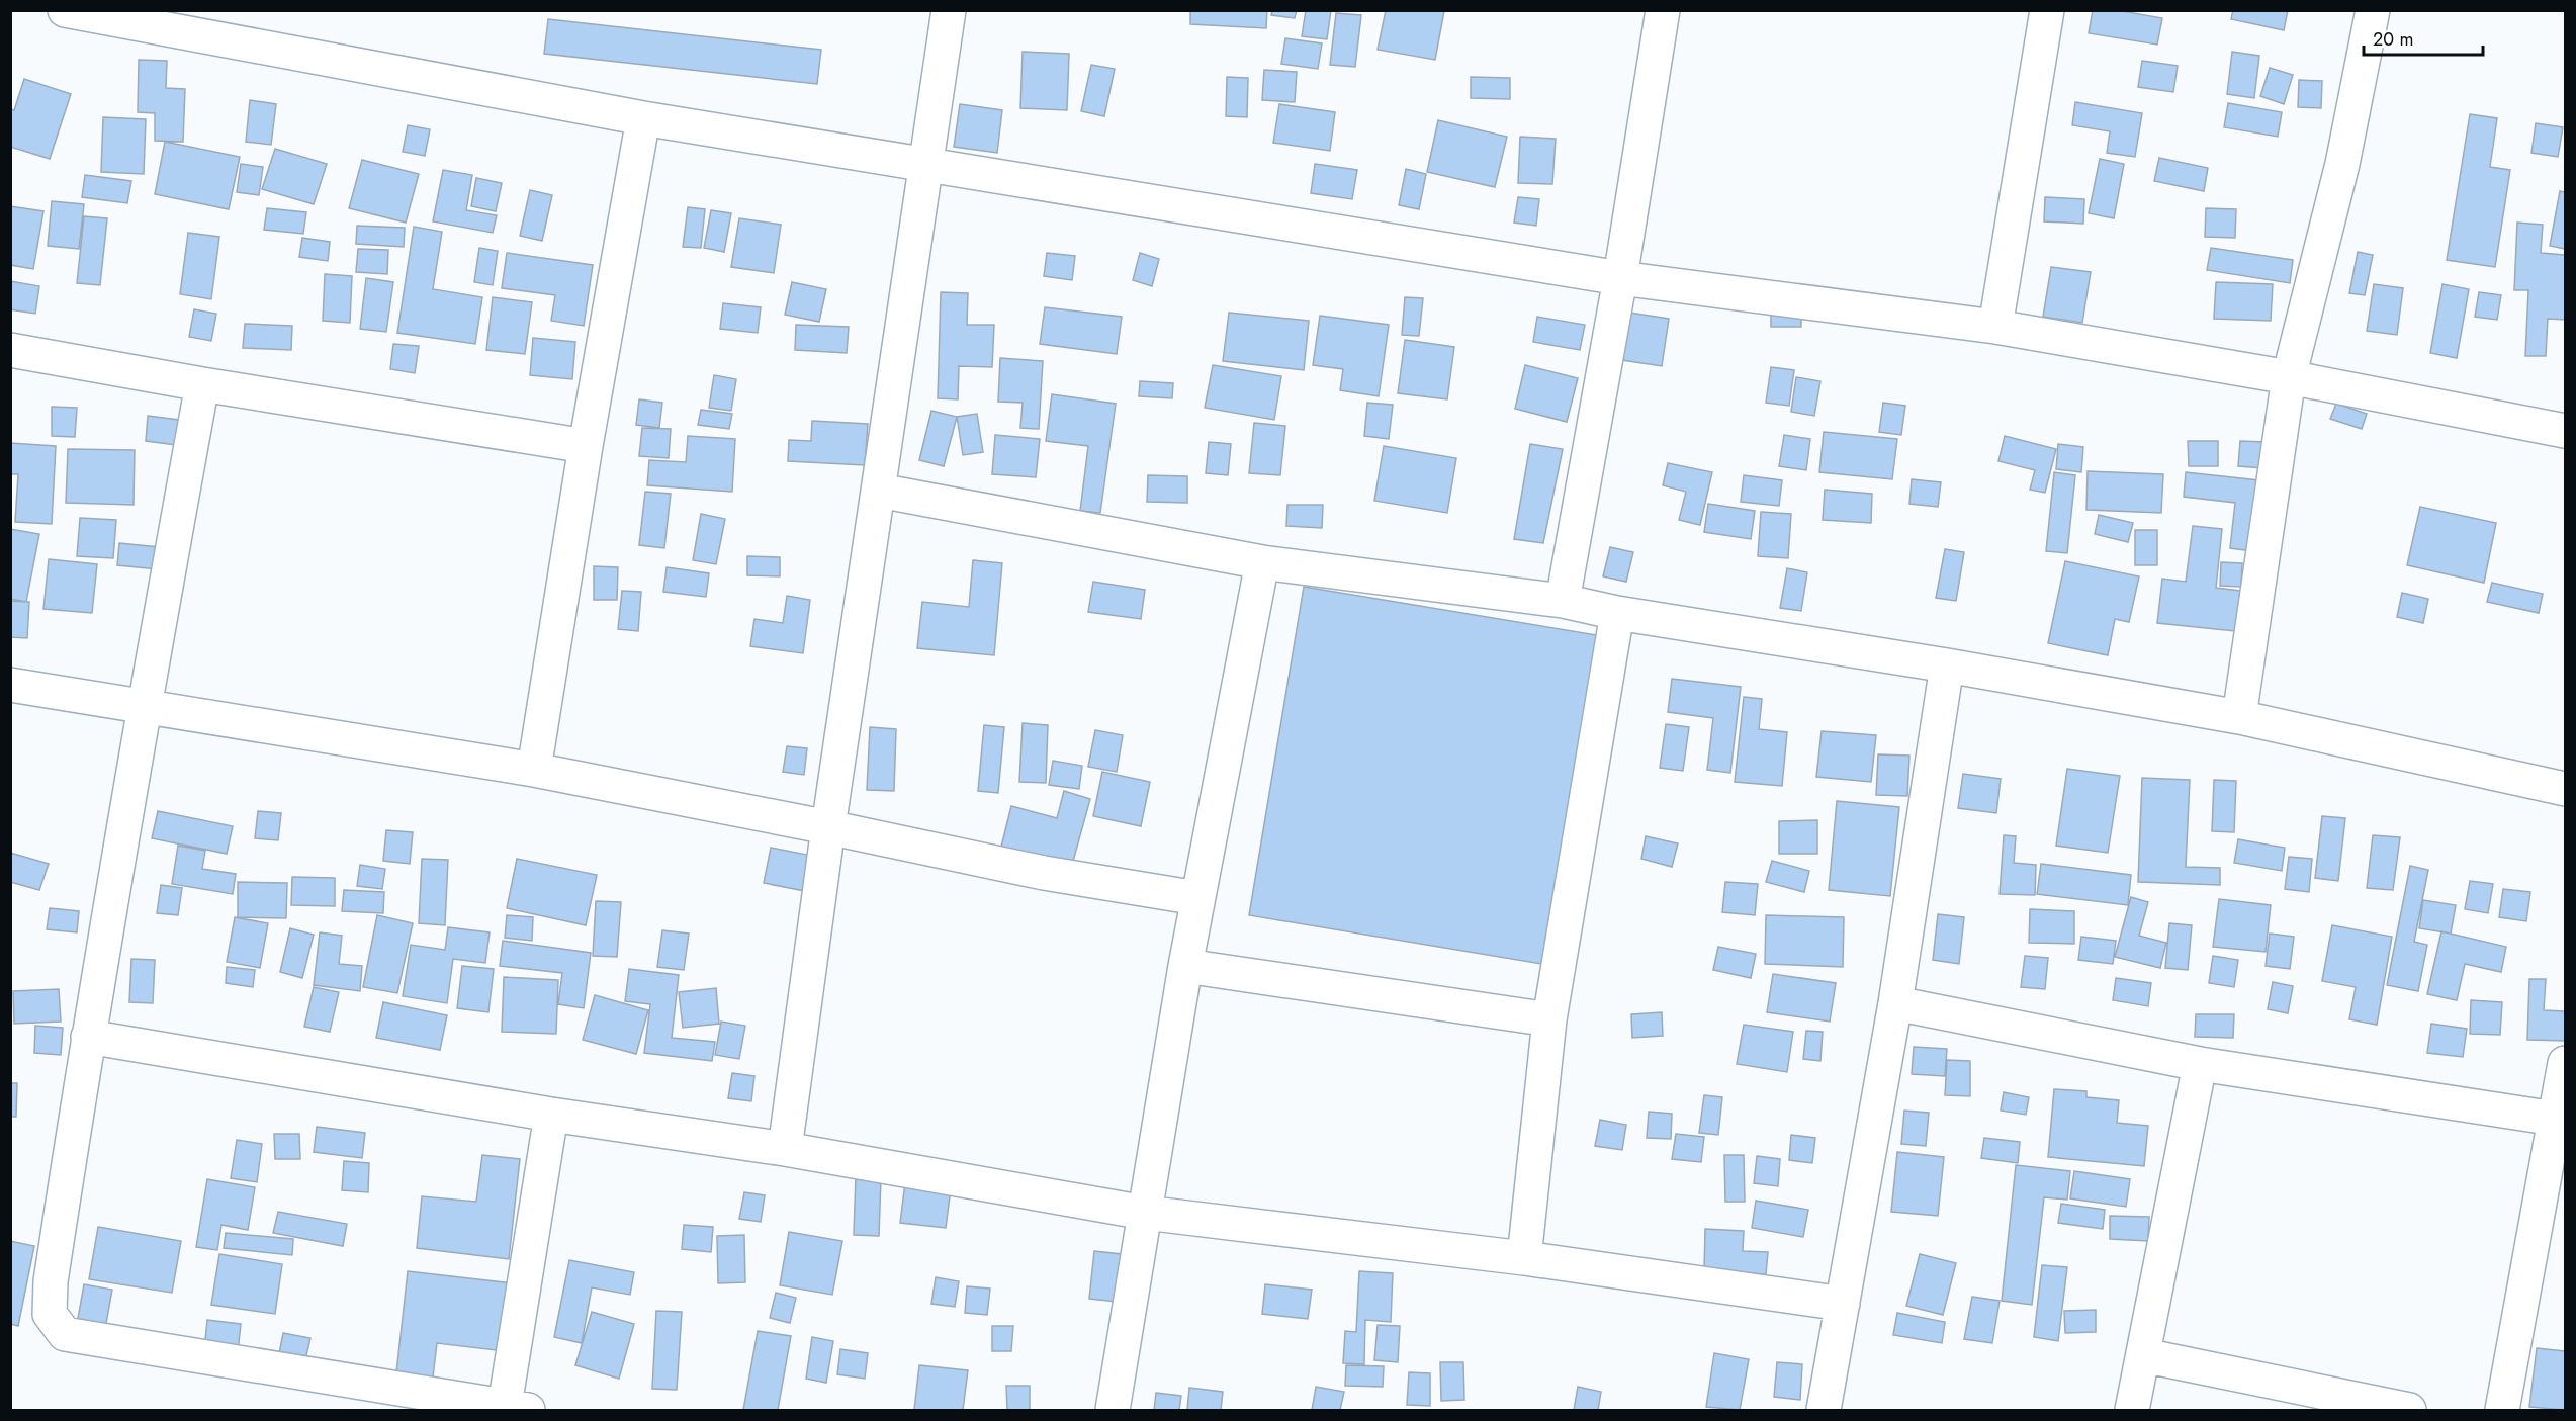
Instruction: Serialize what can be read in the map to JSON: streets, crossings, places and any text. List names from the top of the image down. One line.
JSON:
{"scale_bar":"20 m"}
